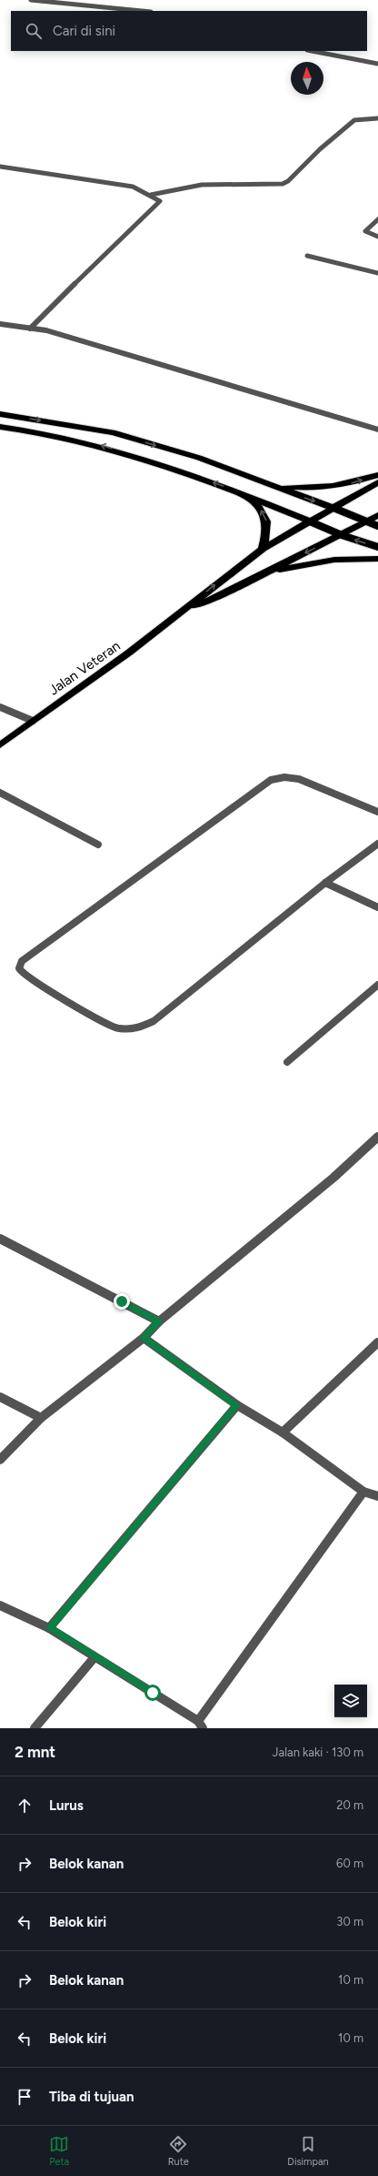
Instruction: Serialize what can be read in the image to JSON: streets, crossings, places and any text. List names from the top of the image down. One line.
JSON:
{"streets":{"highway":["Jalan Veteran"]},"north":"top","page":{"search":"Cari di sini","heading":["2 mnt","Jalan kaki · 130 m"],"list":[["Lurus","20 m"],["Belok kanan","60 m"],["Belok kiri","30 m"],["Belok kanan","10 m"],["Belok kiri","10 m"],"Tiba di tujuan"],"nav":["Peta","Rute","Disimpan"]}}
